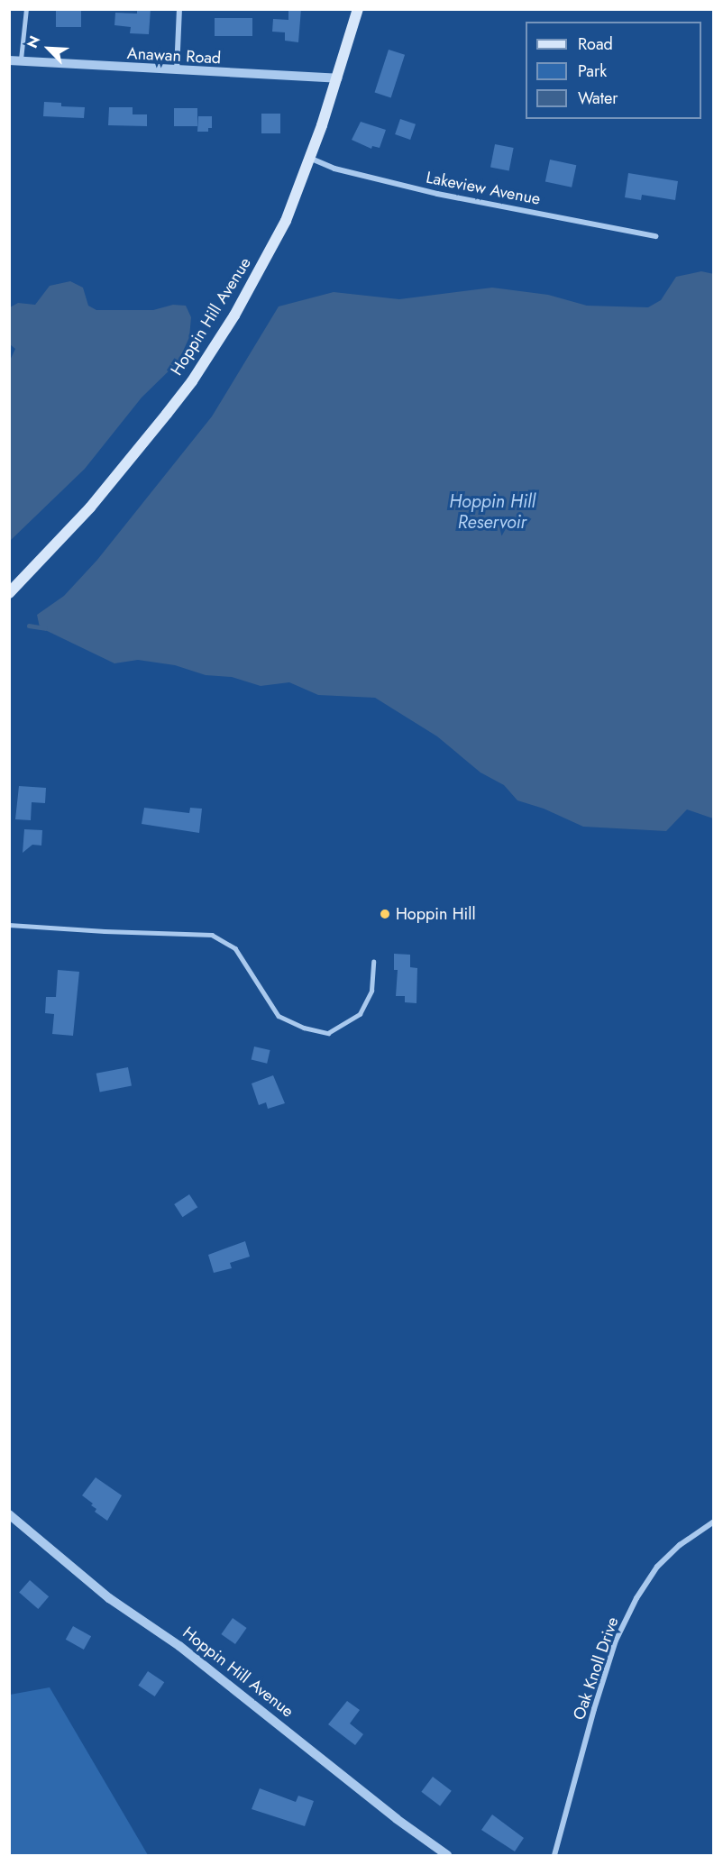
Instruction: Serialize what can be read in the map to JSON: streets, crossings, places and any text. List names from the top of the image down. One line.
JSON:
{"streets":{"main road":["Hoppin Hill Avenue"],"street":["Anawan Road","Lakeview Avenue","Oak Knoll Drive"]},"crossings":[["Anawan Road","Hoppin Hill Avenue"],["Lakeview Avenue","Hoppin Hill Avenue"]],"water":["Hoppin Hill Reservoir"],"places":["Hoppin Hill"],"legend":["Road","Park","Water"],"north":"top left"}
